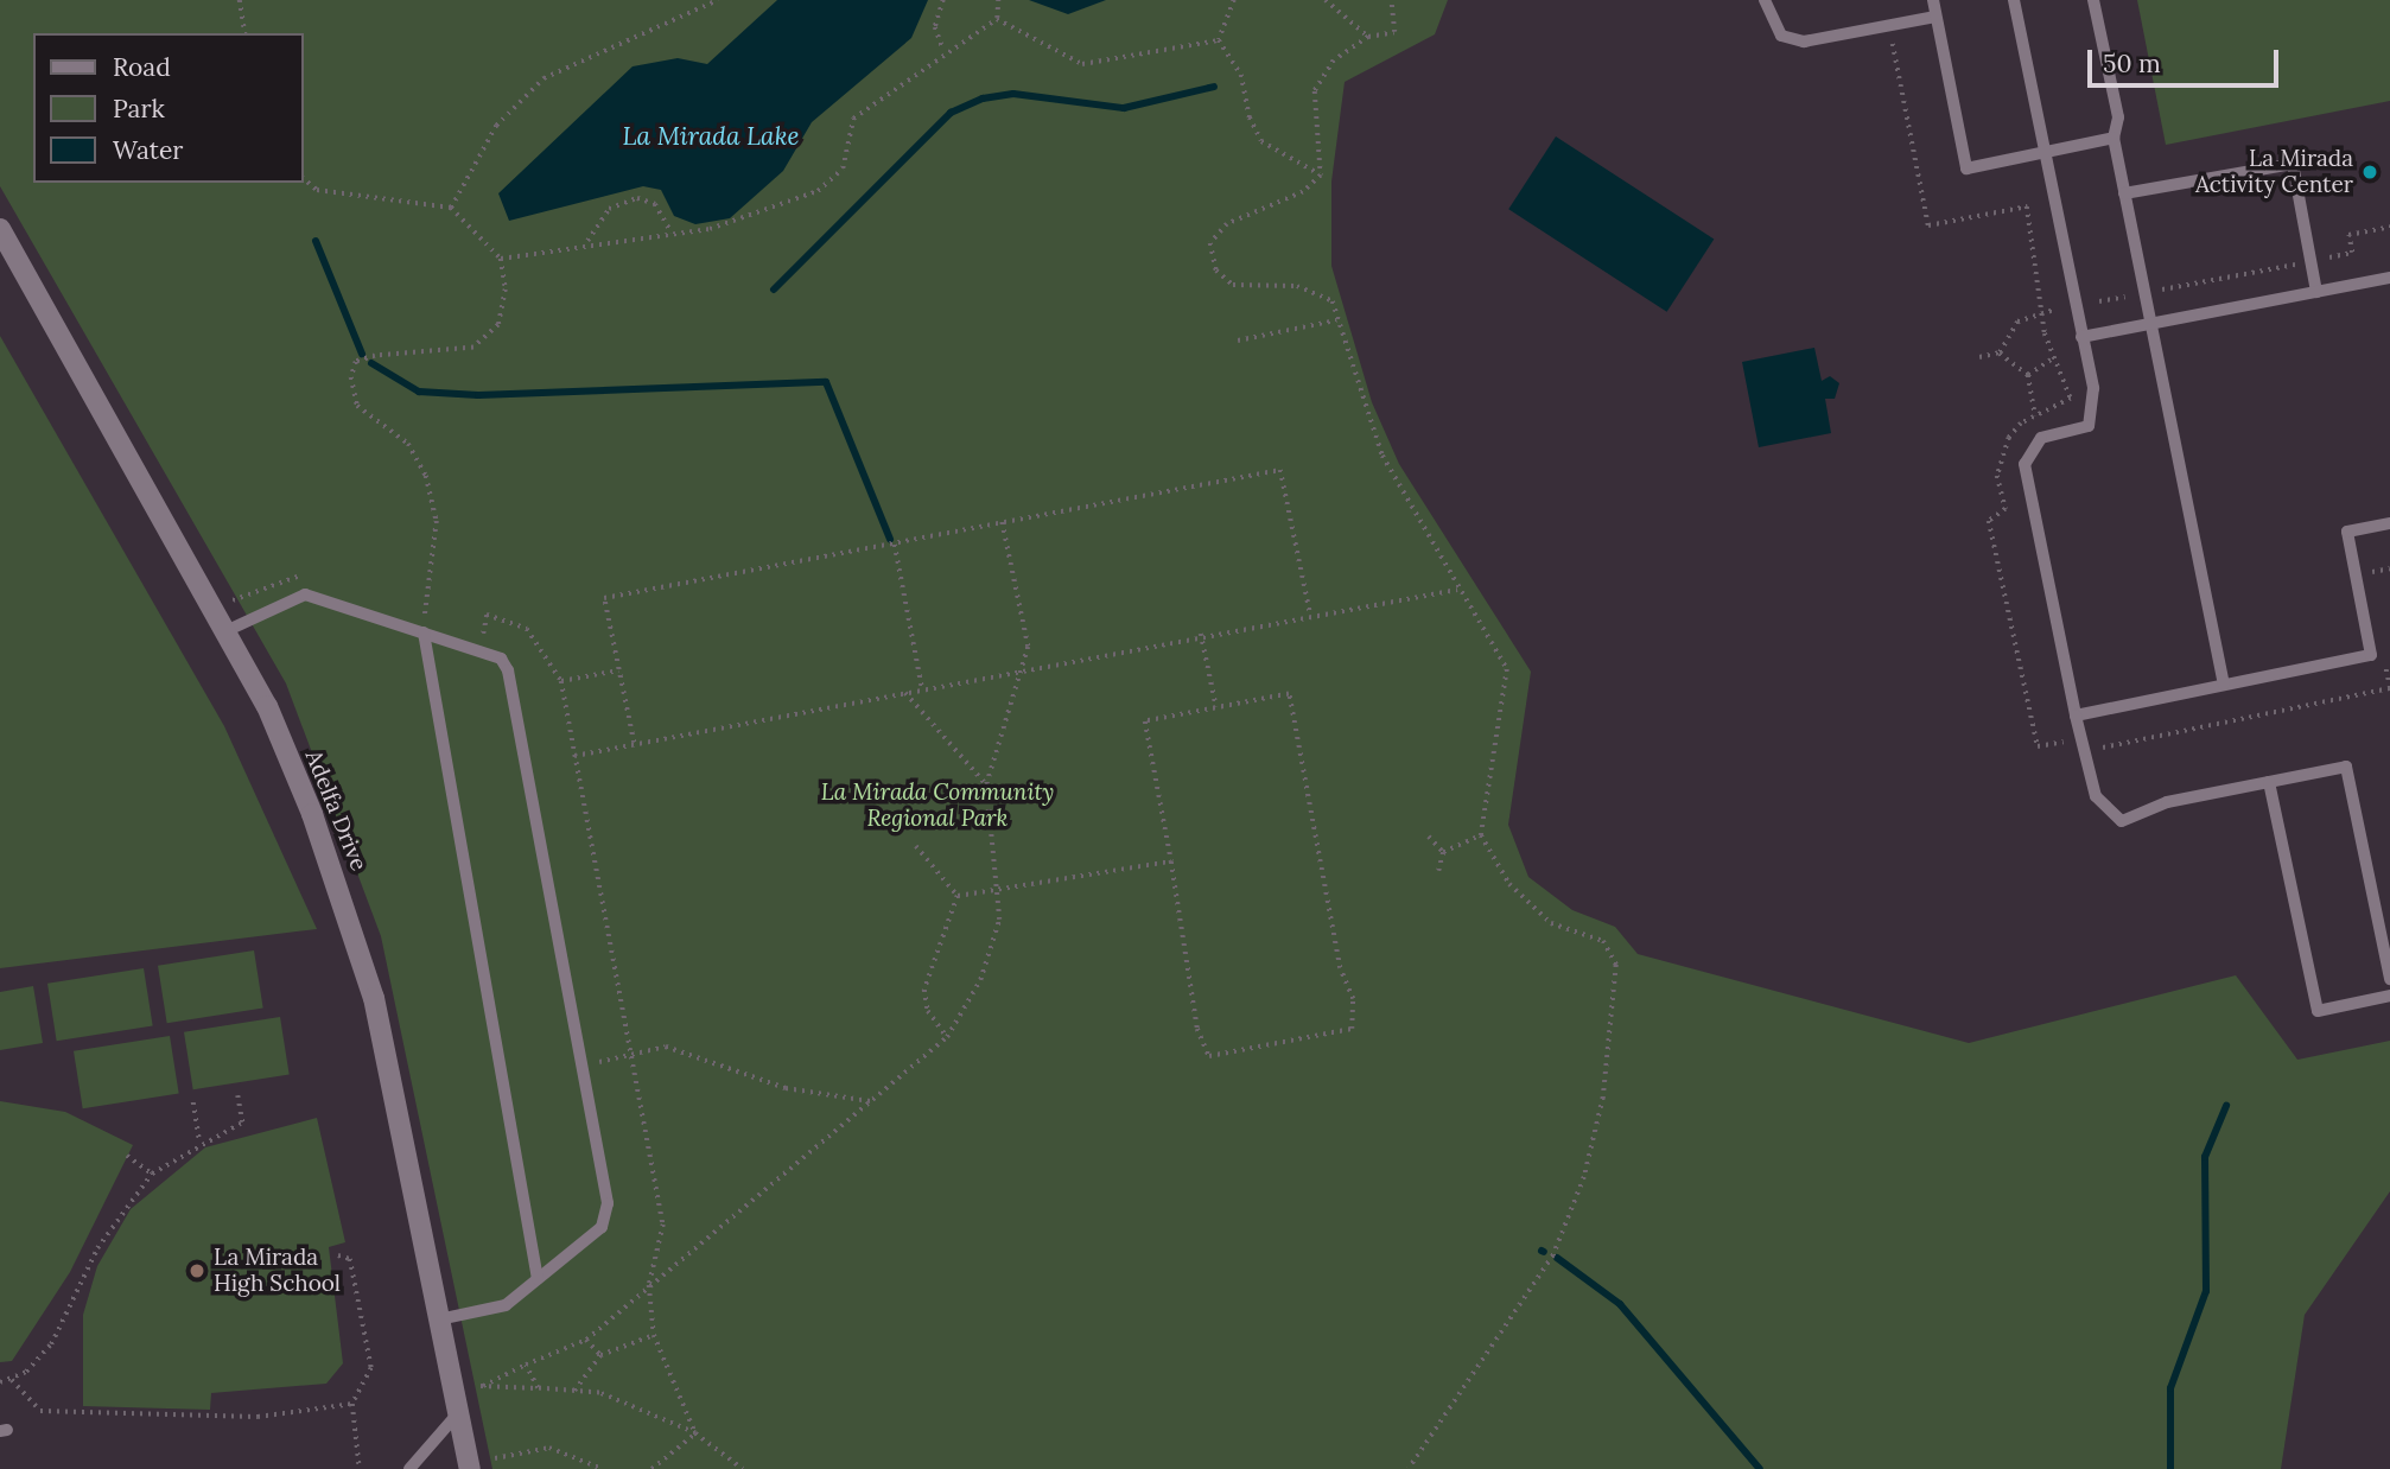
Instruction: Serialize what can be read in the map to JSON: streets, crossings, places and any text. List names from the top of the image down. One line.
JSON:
{"streets":{"street":["Adelfa Drive"]},"water":["La Mirada Lake"],"parks":["La Mirada Community Regional Park"],"places":["La Mirada Activity Center","La Mirada High School"],"legend":["Road","Park","Water"],"scale_bar":"50 m"}
